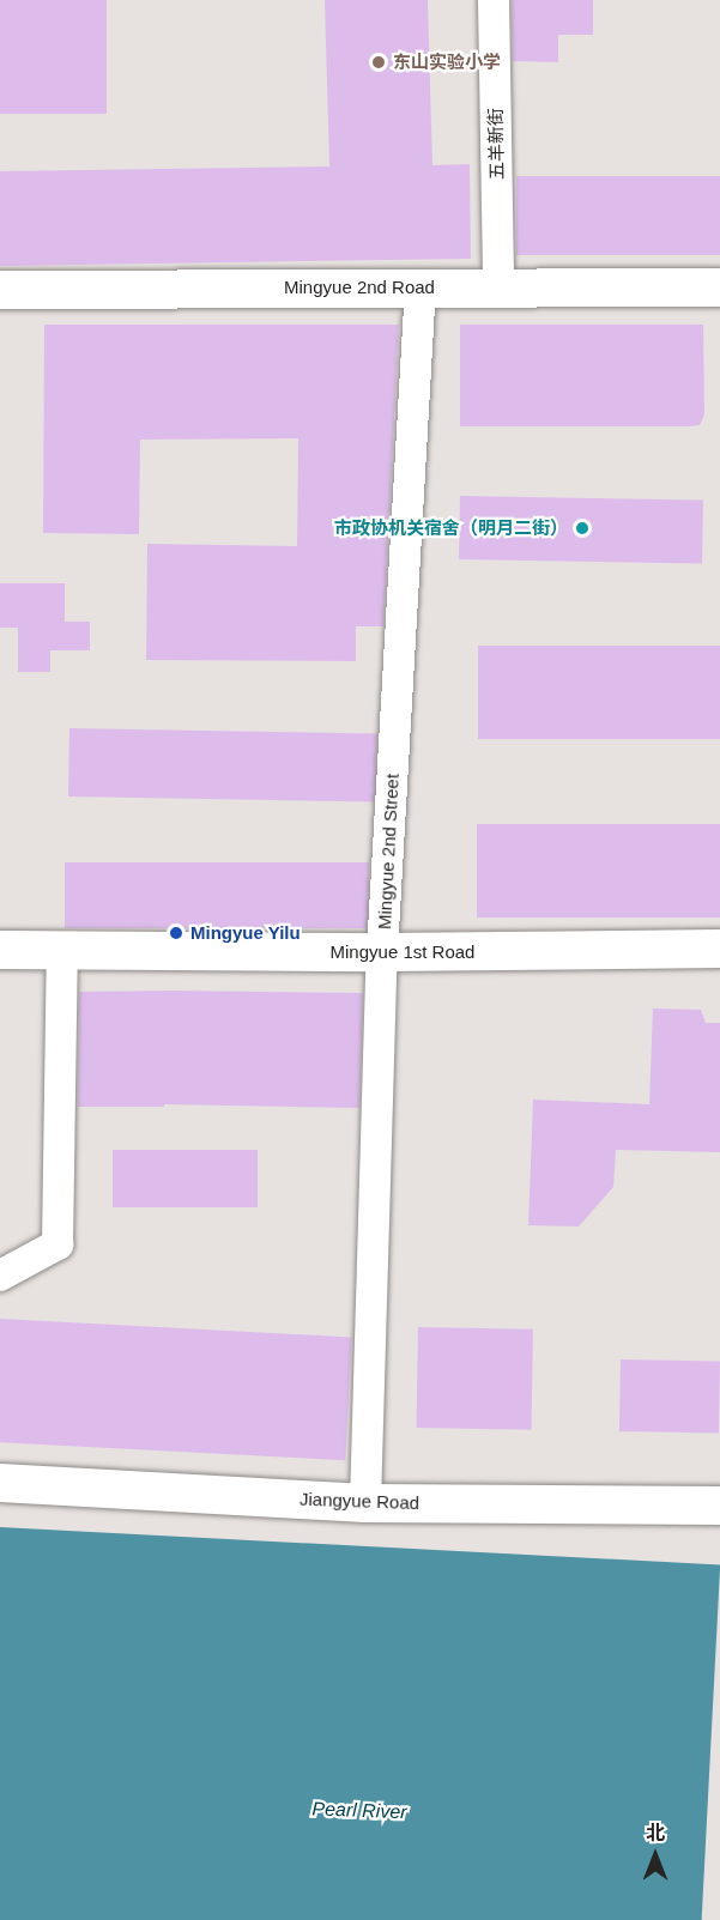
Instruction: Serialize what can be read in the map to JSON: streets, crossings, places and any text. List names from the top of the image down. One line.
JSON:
{"streets":{"street":["五羊新街","Mingyue 2nd Road","Mingyue 2nd Street","Mingyue 1st Road","Jiangyue Road"]},"crossings":[["五羊新街","Mingyue 2nd Road"],["Mingyue 2nd Road","Mingyue 2nd Street"],["Mingyue 2nd Street","Mingyue 1st Road"],["Mingyue 2nd Street","Jiangyue Road"]],"water":["Pearl River"],"places":["东山实验小学","市政协机关宿舍（明月二街）","Mingyue Yilu"],"north":"top"}
